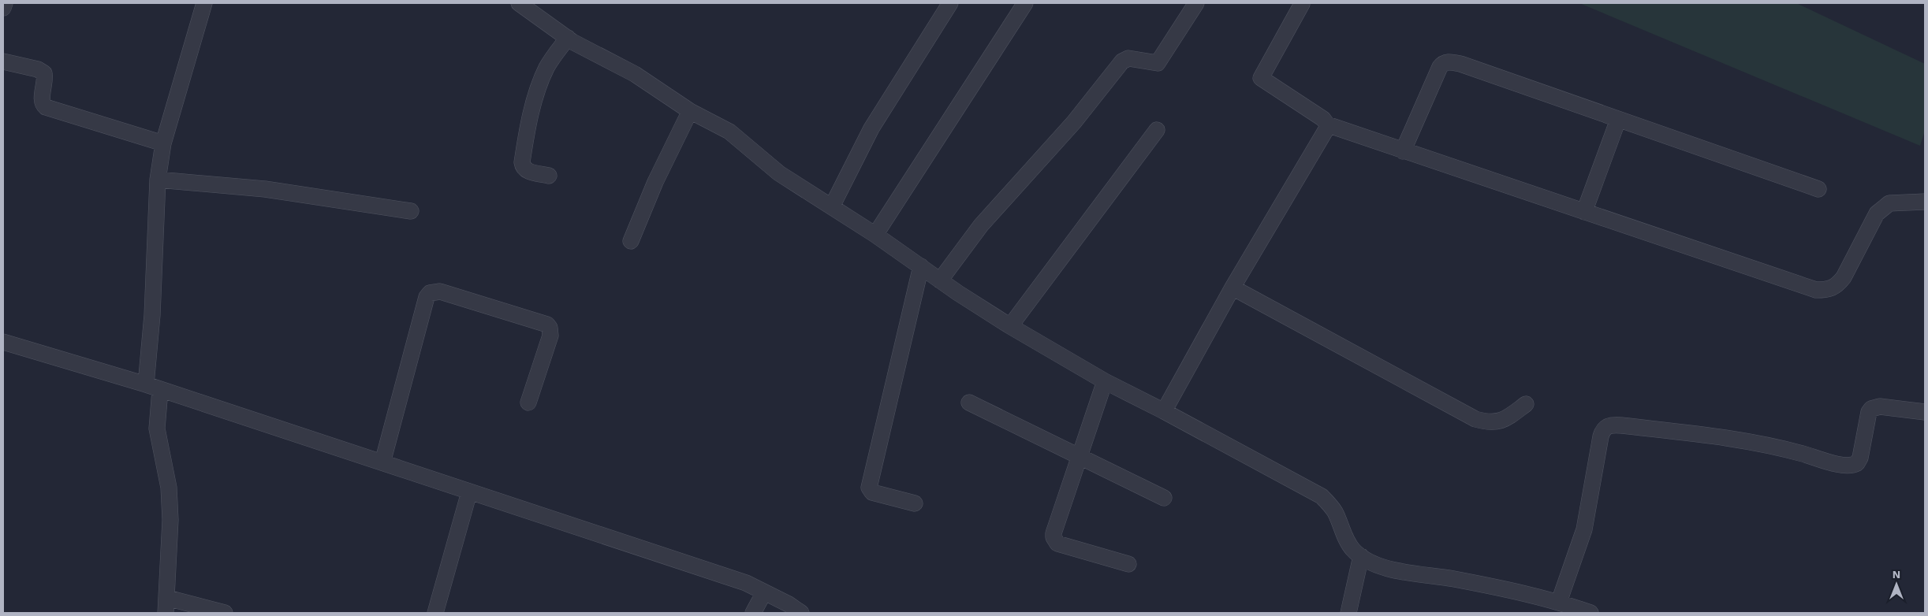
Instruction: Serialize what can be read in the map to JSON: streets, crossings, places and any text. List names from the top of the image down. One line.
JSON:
{"north":"top"}
